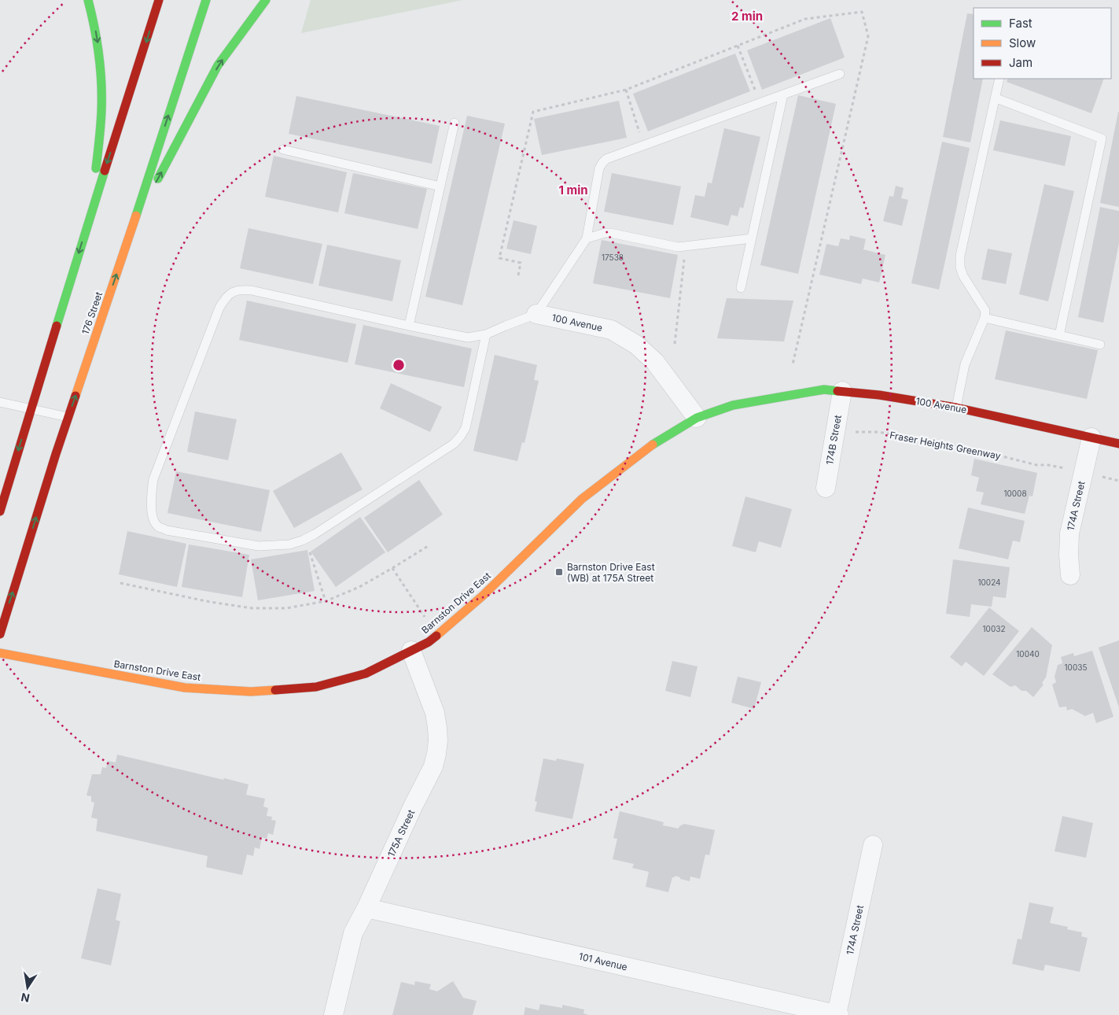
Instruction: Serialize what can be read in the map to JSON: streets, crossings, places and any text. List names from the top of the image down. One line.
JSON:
{"streets":{"main road":["176 Street","100 Avenue","Barnston Drive East"],"street":["174B Street","174A Street","175A Street","101 Avenue"],"path":["Fraser Heights Greenway"]},"crossings":[["100 Avenue","174B Street"],["100 Avenue","174A Street"],["100 Avenue","Barnston Drive East"],["174B Street","Fraser Heights Greenway"],["174A Street","101 Avenue"],["Barnston Drive East","175A Street"],["175A Street","101 Avenue"]],"places":{"transit":["Barnston Drive East (WB) at 175A Street"]},"house_numbers":["17538","10008","10024","10032","10040","10035"],"legend":["Fast","Slow","Jam"],"north":"bottom","rings":["2 min","1 min"]}
